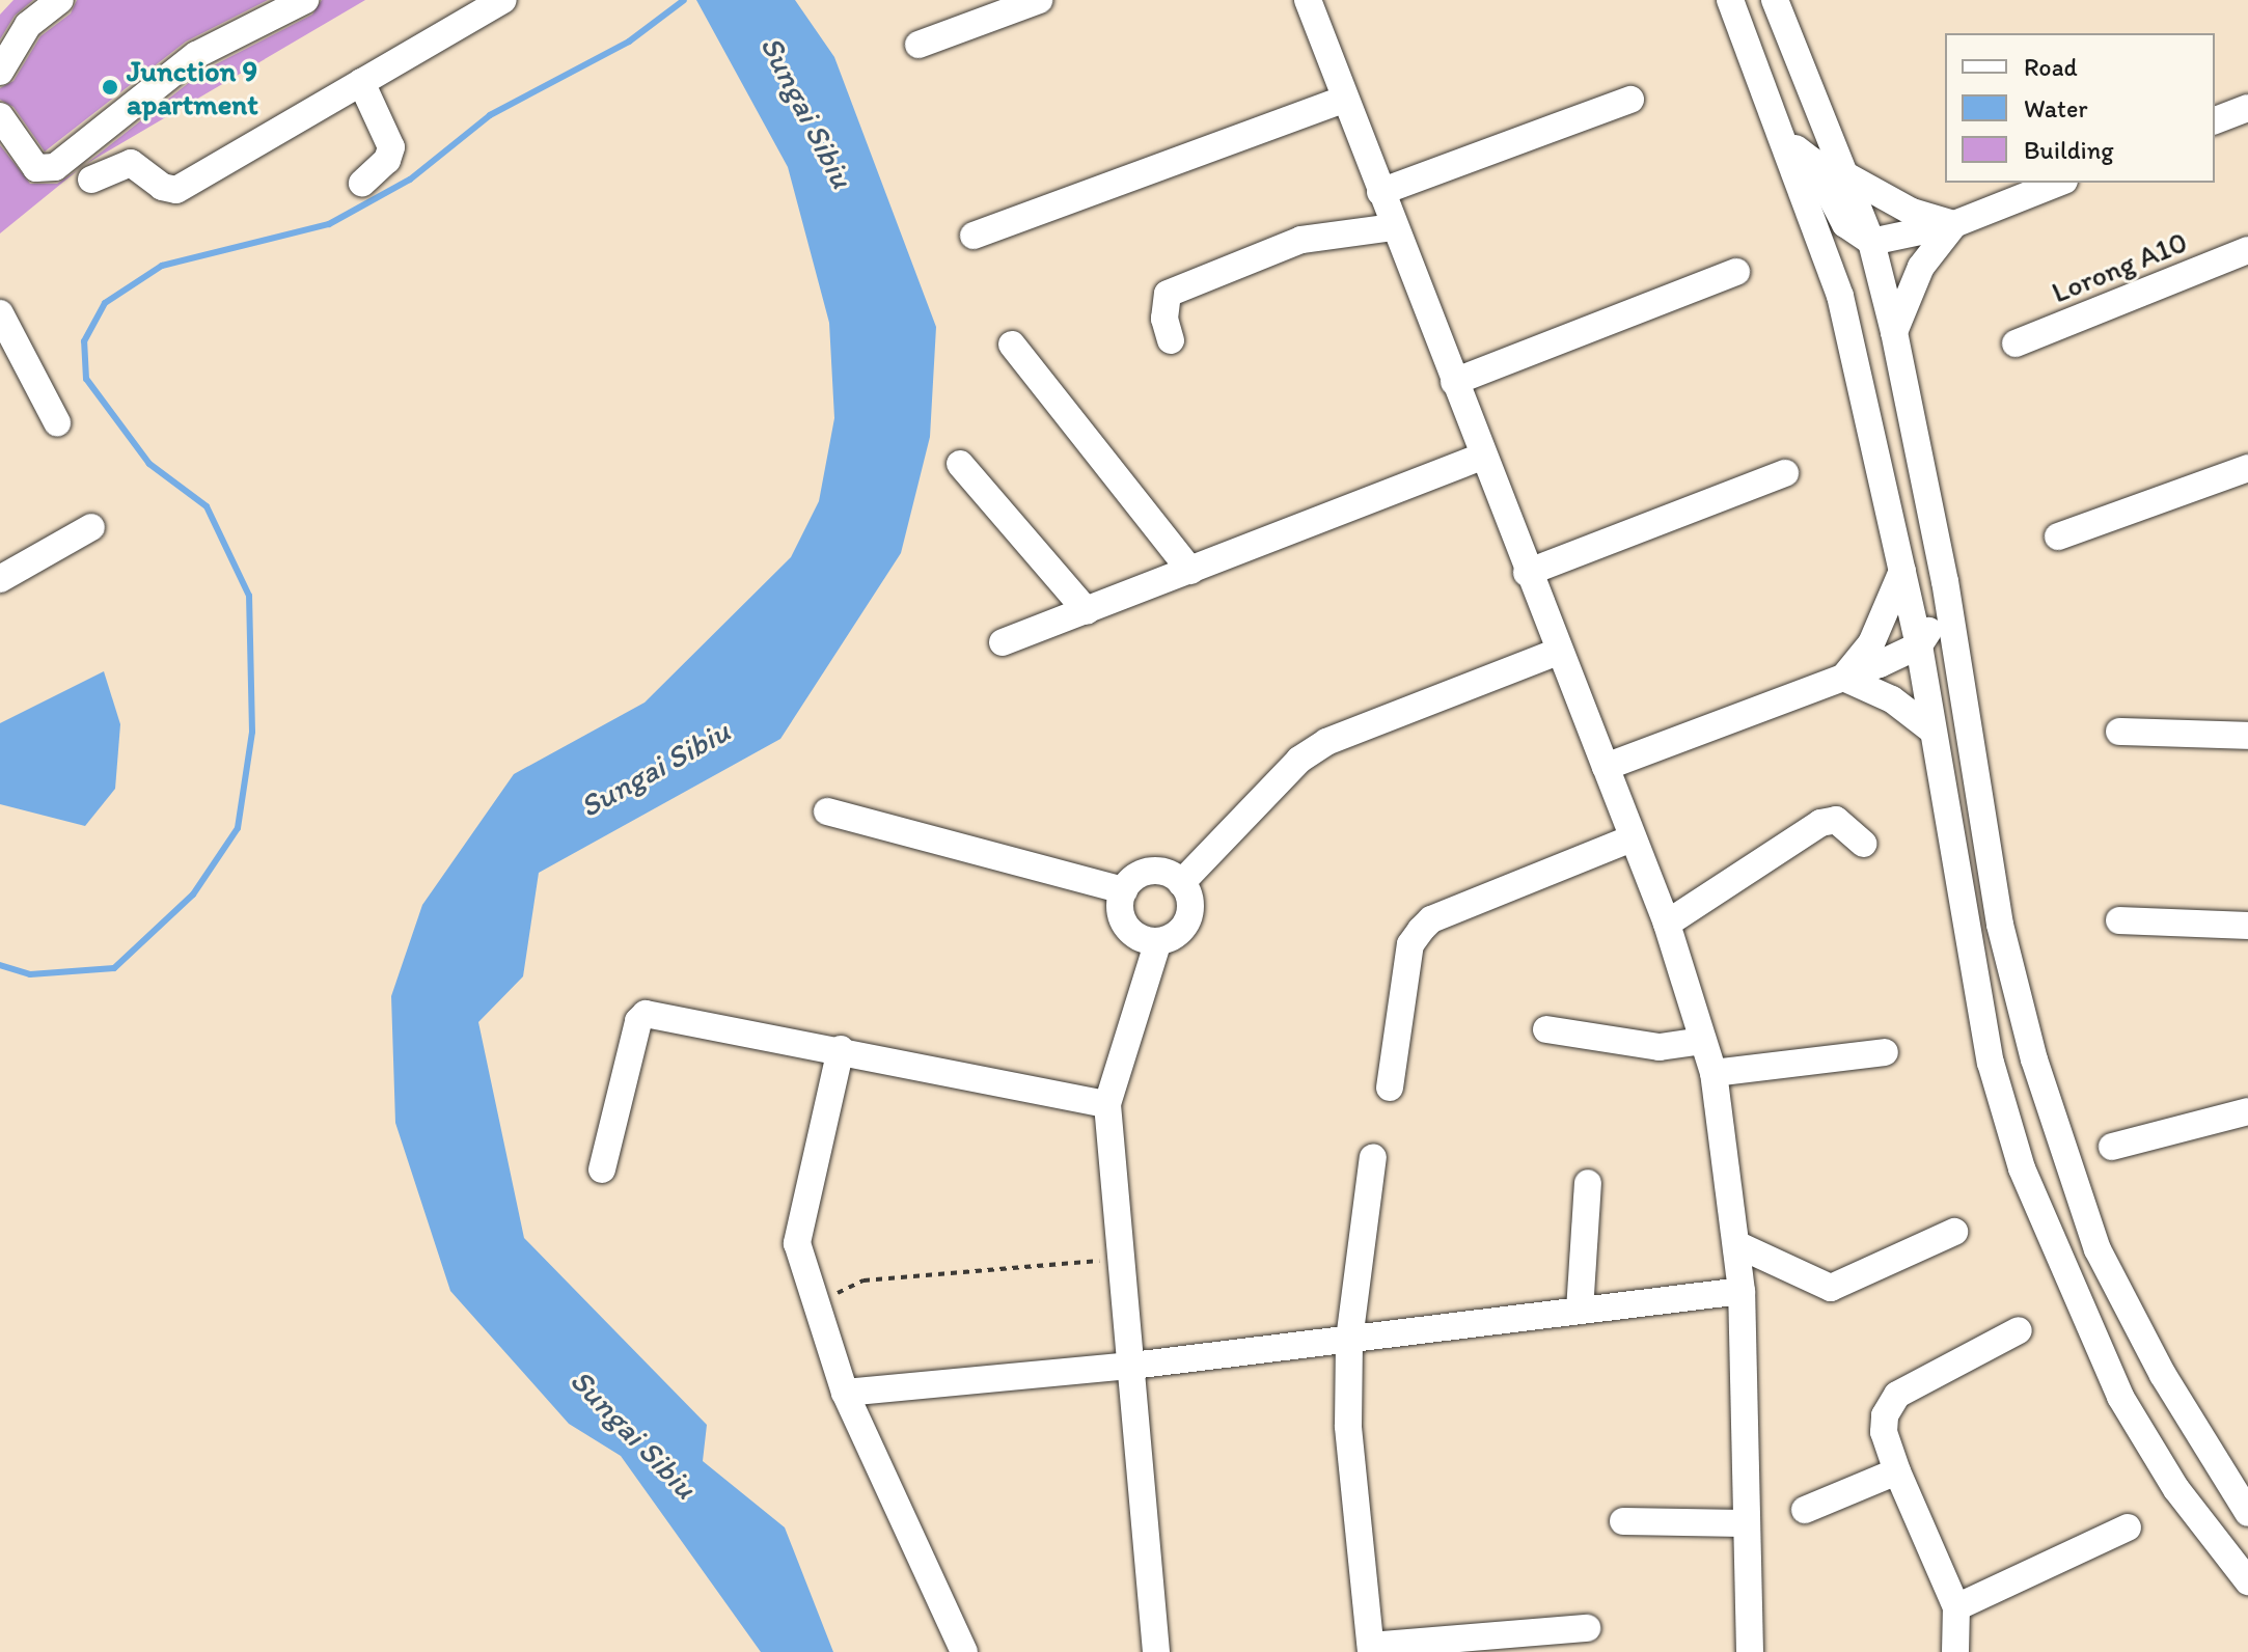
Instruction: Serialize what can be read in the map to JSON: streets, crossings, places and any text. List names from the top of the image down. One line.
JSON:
{"streets":{"street":["Lorong A10"]},"water":["Sungai Sibiu"],"places":["Junction 9 apartment"],"legend":["Road","Water","Building"]}
